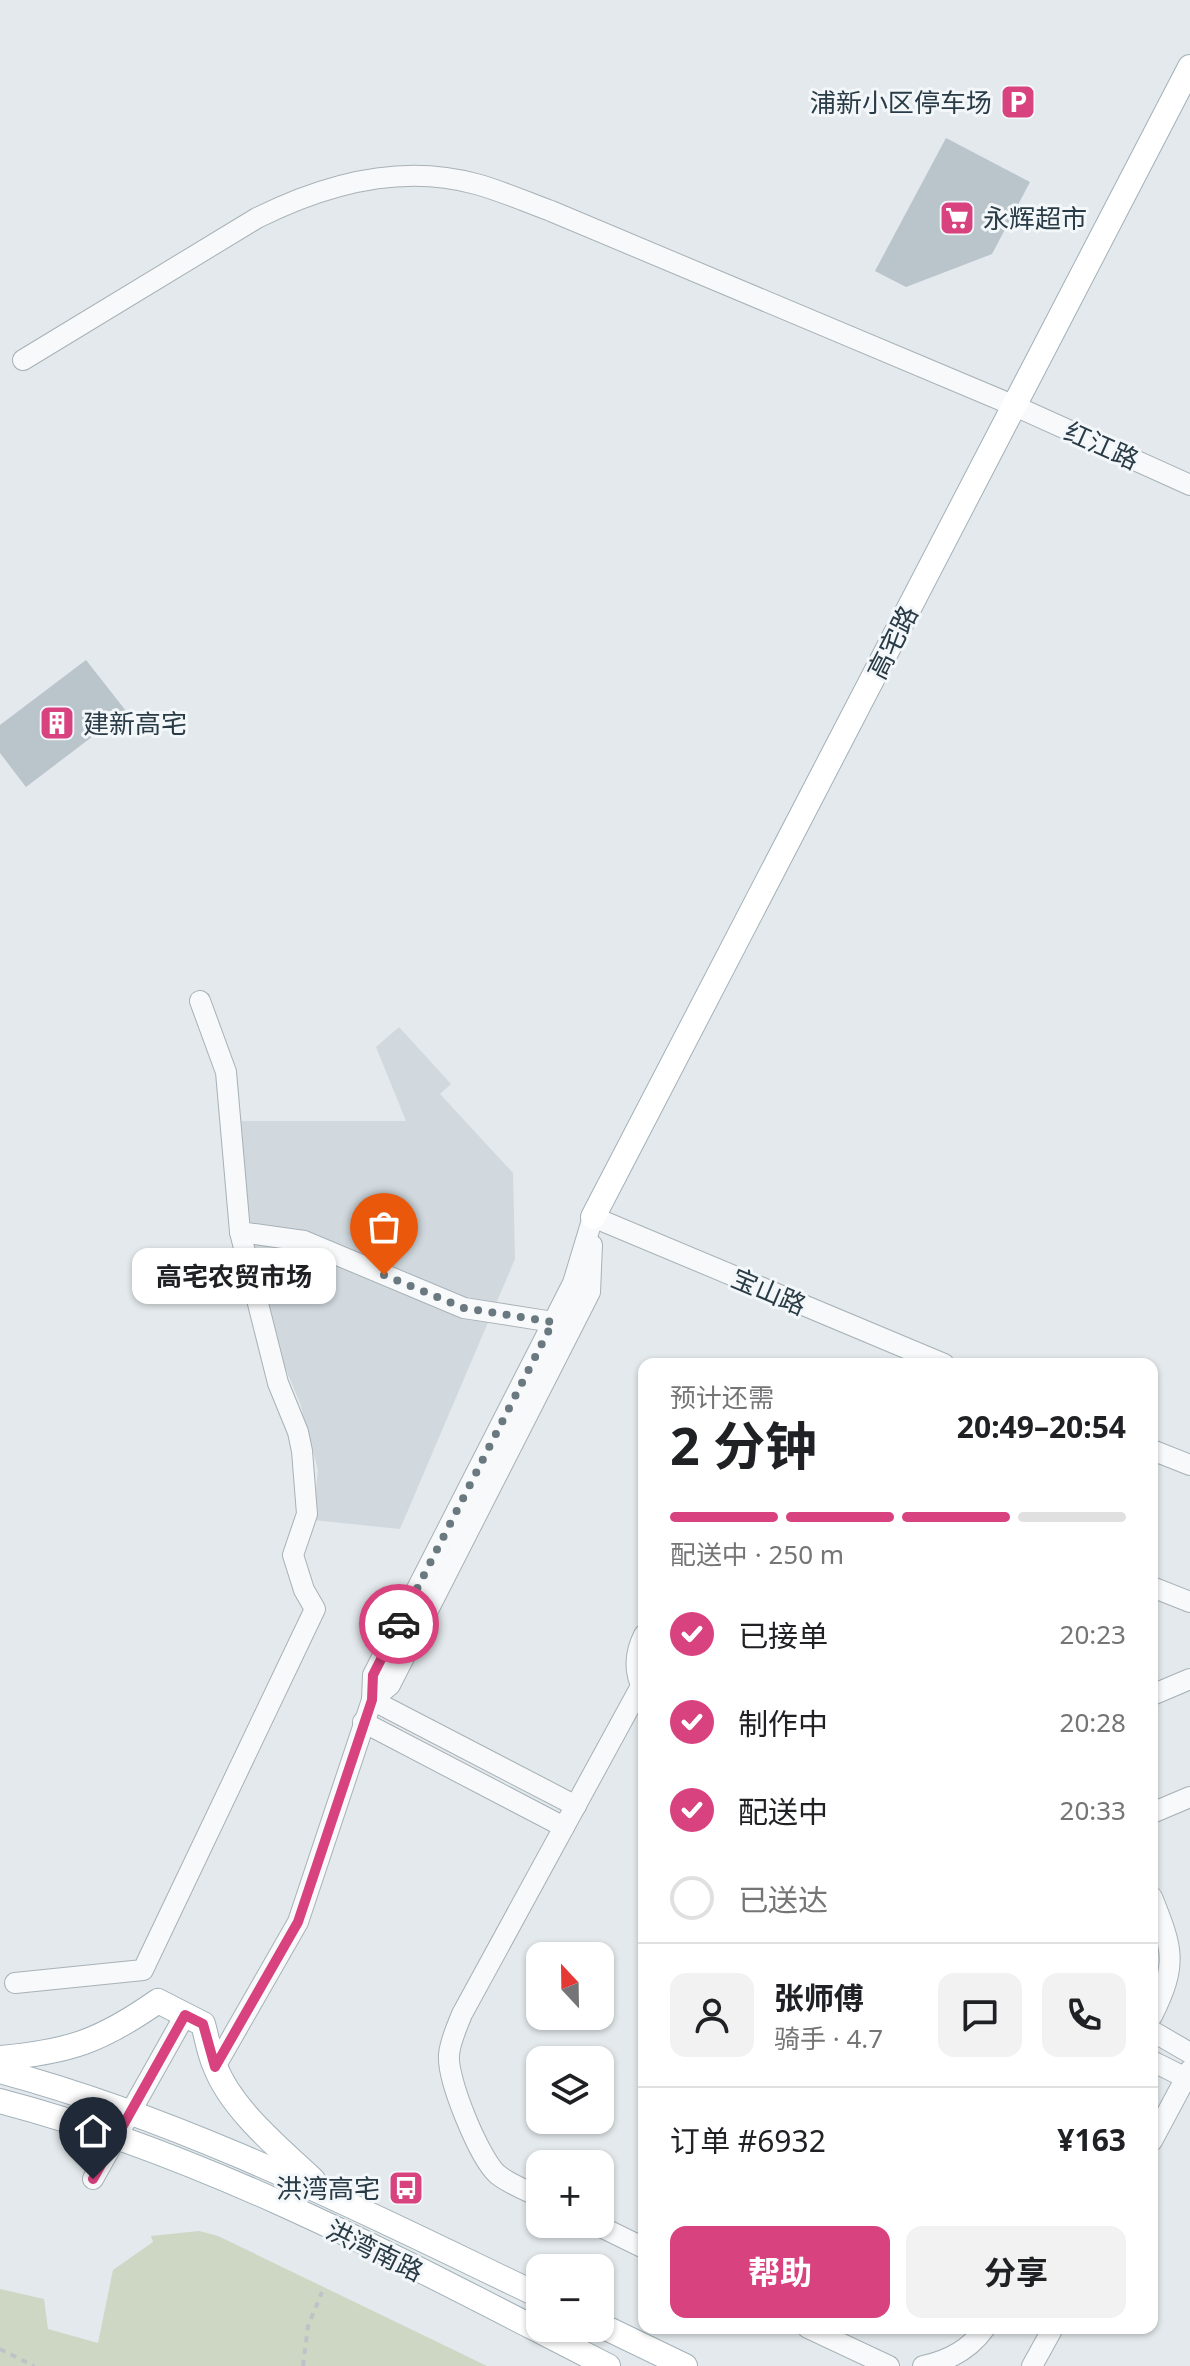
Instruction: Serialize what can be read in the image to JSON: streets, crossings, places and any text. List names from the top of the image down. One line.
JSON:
{"streets":{"main road":["高宅路","洪湾南路"],"street":["红江路","宝山路"]},"crossings":[["红江路","高宅路"],["高宅路","宝山路"]],"places":{"parking":["浦新小区停车场"],"supermarket":["永辉超市"],"building":["建新高宅"],"other":["高宅农贸市场"],"bus stop":["洪湾高宅"]},"north":"top","page":{"bubble":"高宅农贸市场","heading":["2 分钟","预计还需","20:49–20:54"],"panel":["张师傅","骑手 · 4.7","订单 #6932","¥163"],"bar":"配送中 · 250 m","list":[["已接单","20:23"],["制作中","20:28"],["配送中","20:33"],"已送达"],"map_buttons":["+","−"],"buttons":["帮助","分享"]}}
